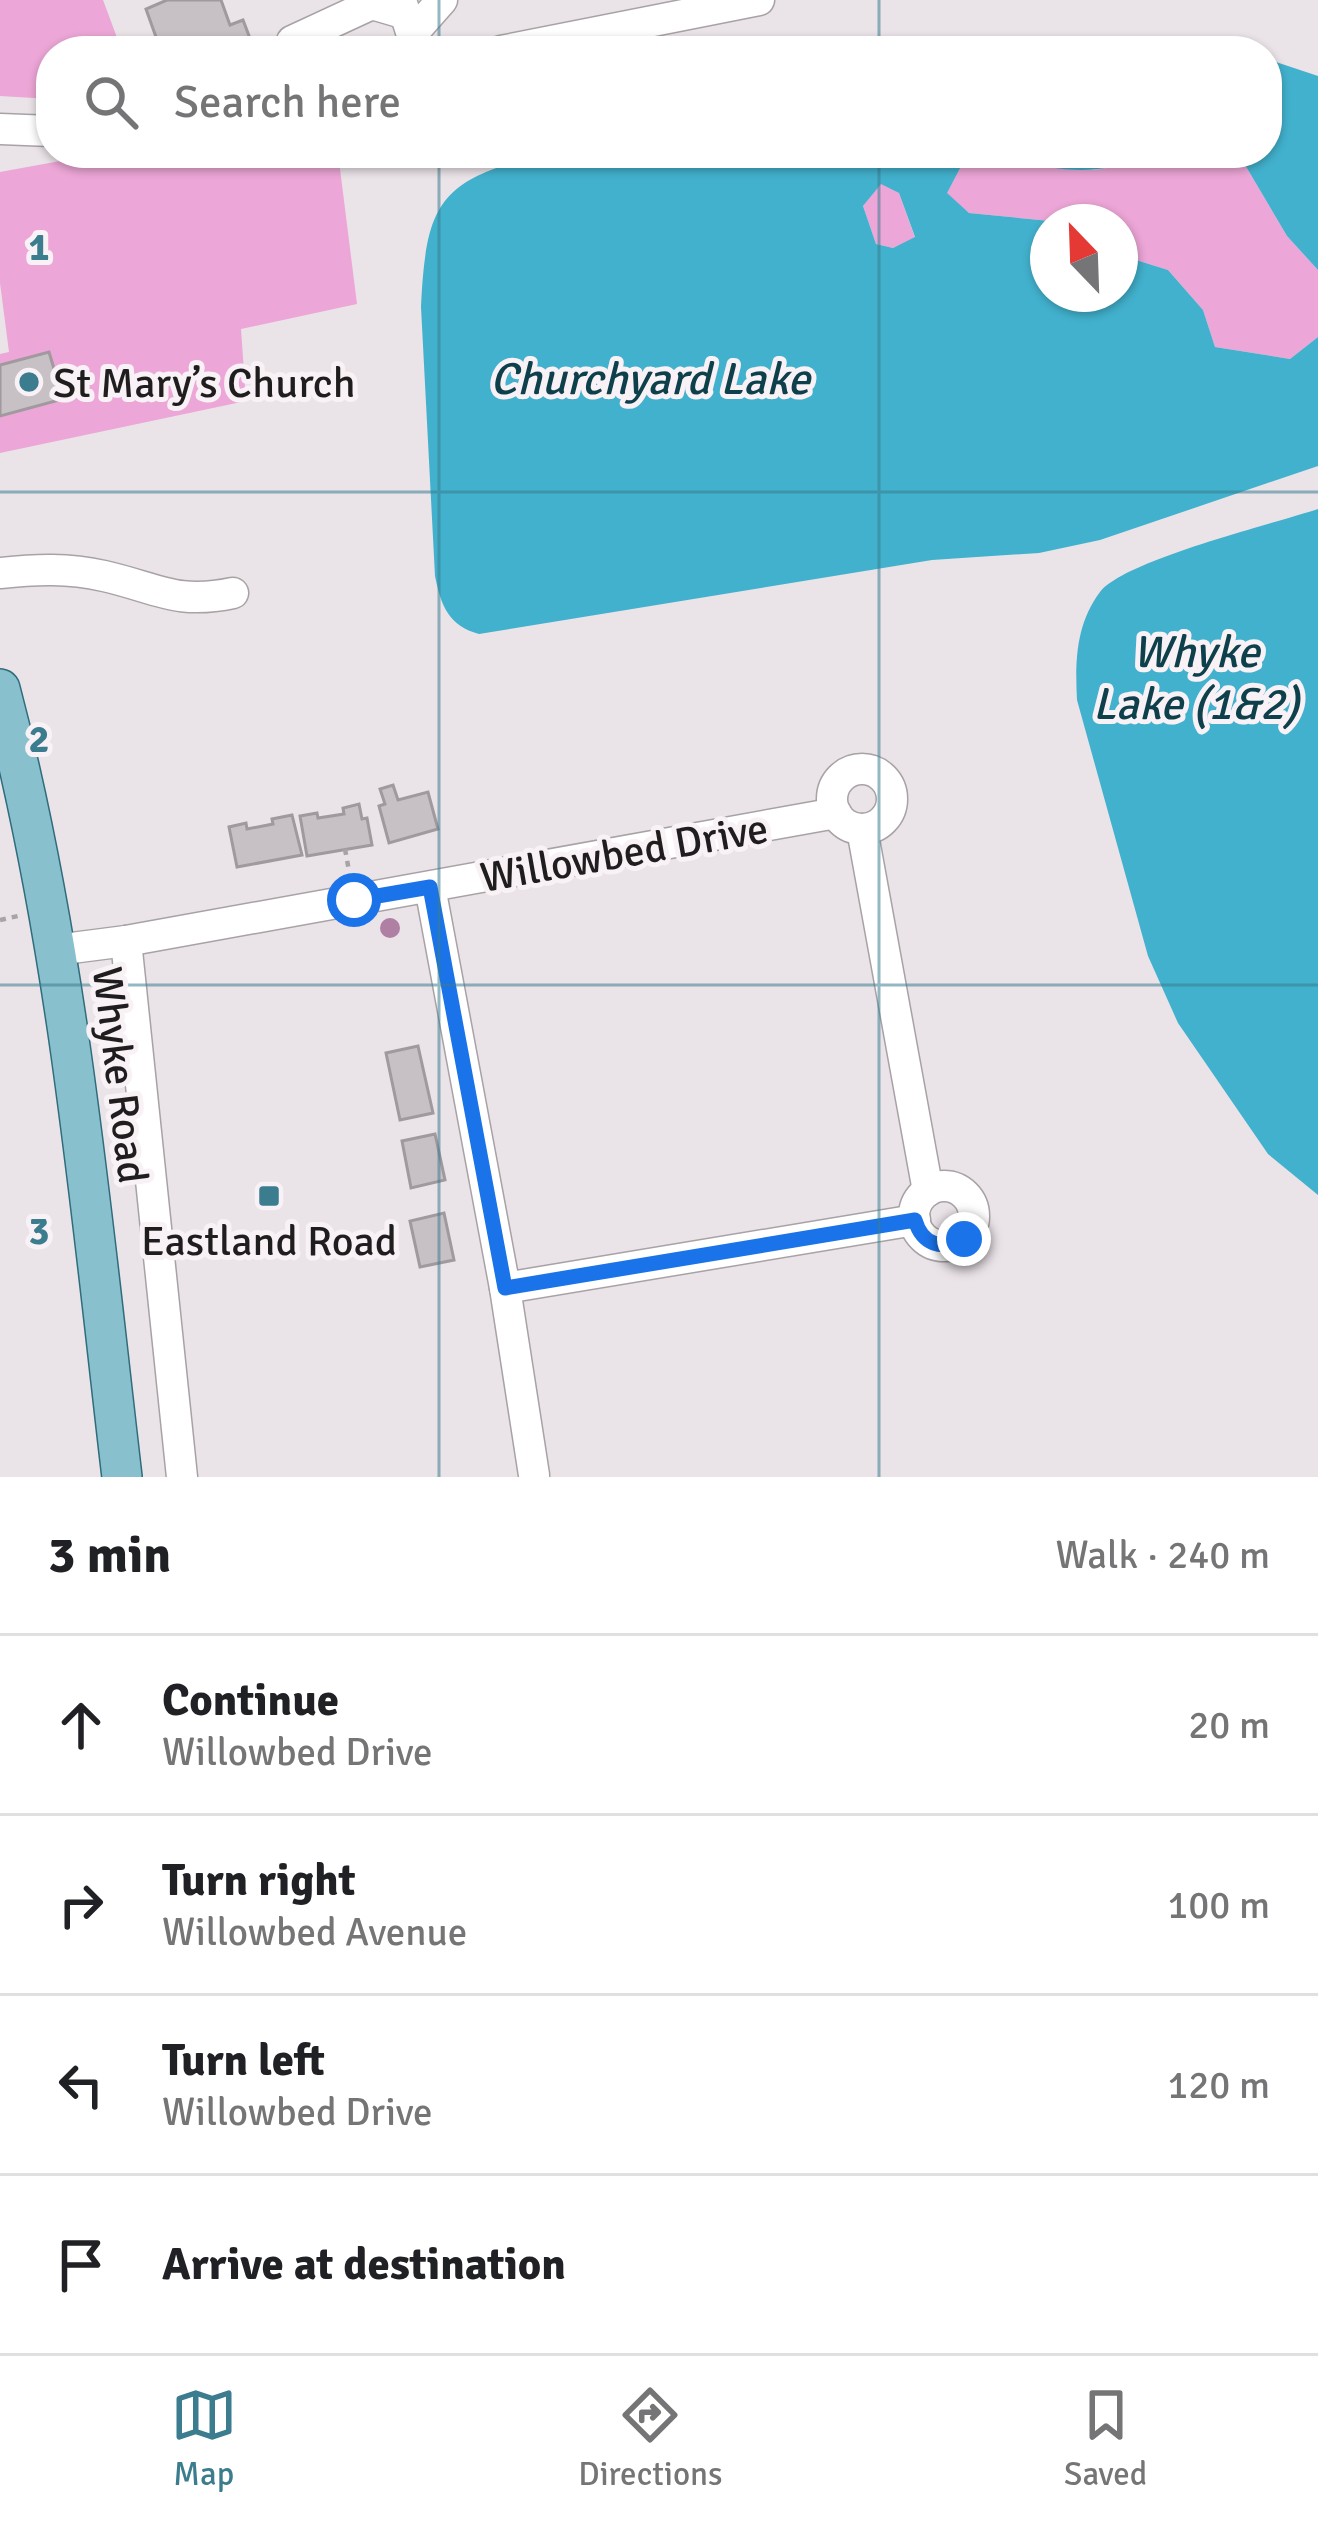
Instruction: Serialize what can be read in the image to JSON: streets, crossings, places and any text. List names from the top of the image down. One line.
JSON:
{"streets":{"main road":["Whyke Road"],"street":["Willowbed Drive"]},"crossings":[["Willowbed Drive","Whyke Road"]],"water":["Churchyard Lake","Whyke Lake (1&2)"],"places":{"other":["St Mary’s Church"],"transit":["Eastland Road"]},"north":"top left","page":{"search":"Search here","heading":["3 min","Walk · 240 m"],"list":[["Continue","Willowbed Drive","20 m"],["Turn right","Willowbed Avenue","100 m"],["Turn left","Willowbed Drive","120 m"],"Arrive at destination"],"nav":["Map","Directions","Saved"]},"grid":{"rows":["1","2","3"]}}
